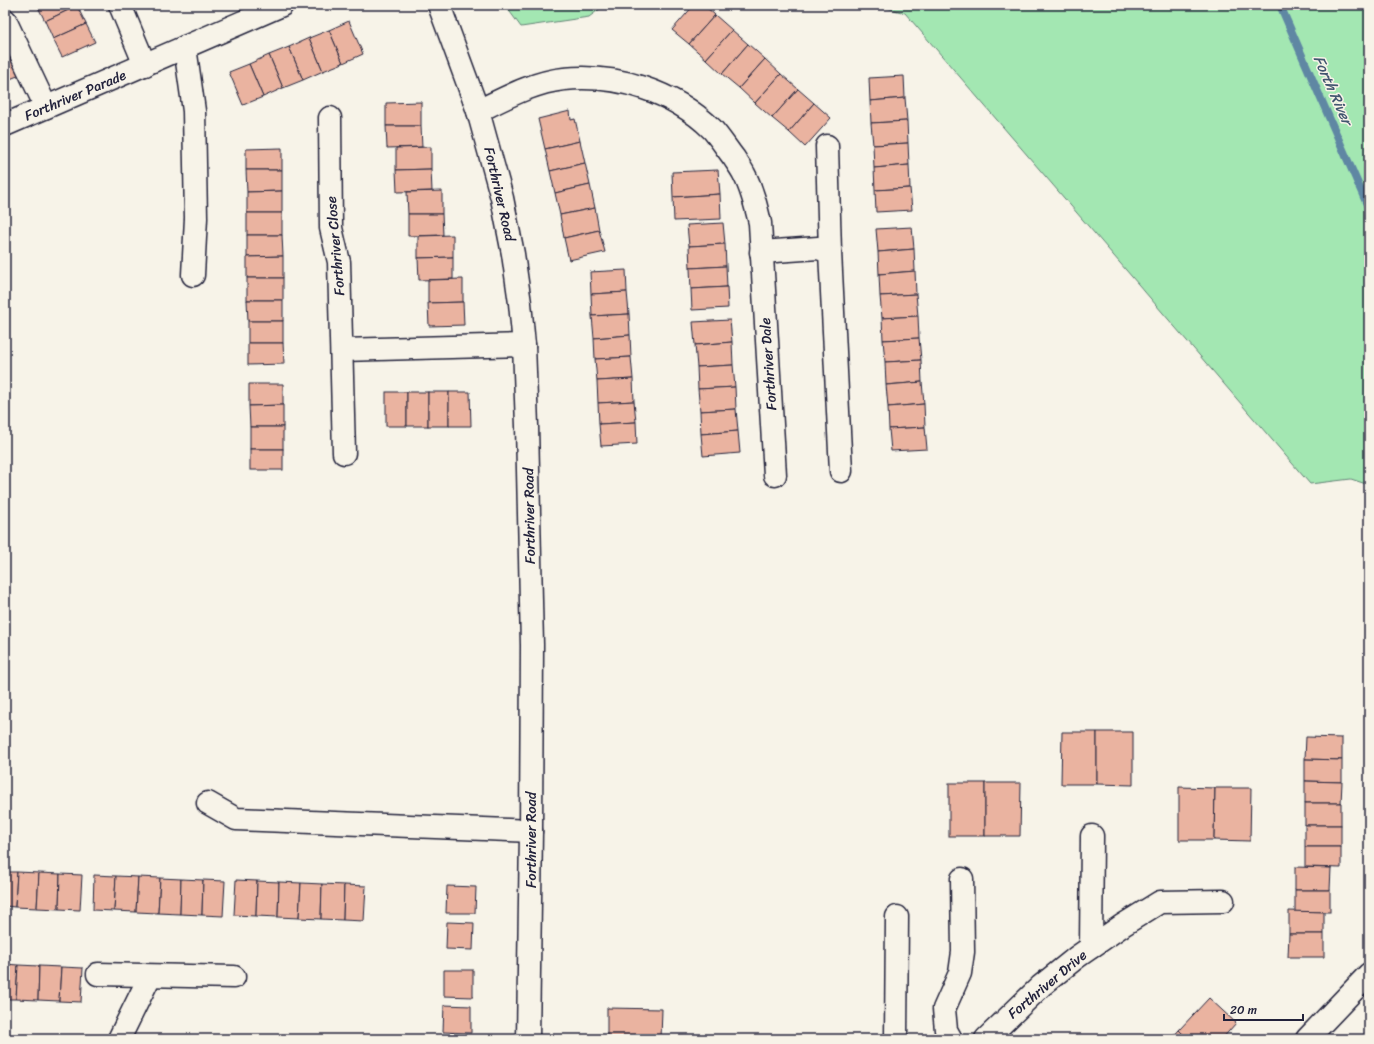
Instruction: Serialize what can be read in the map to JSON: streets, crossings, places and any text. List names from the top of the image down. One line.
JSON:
{"streets":{"street":["Forthriver Parade","Forthriver Road","Forthriver Close","Forthriver Dale","Forthriver Drive"]},"crossings":[["Forthriver Road","Forthriver Dale"]],"water":["Forth River"],"scale_bar":"20 m"}
